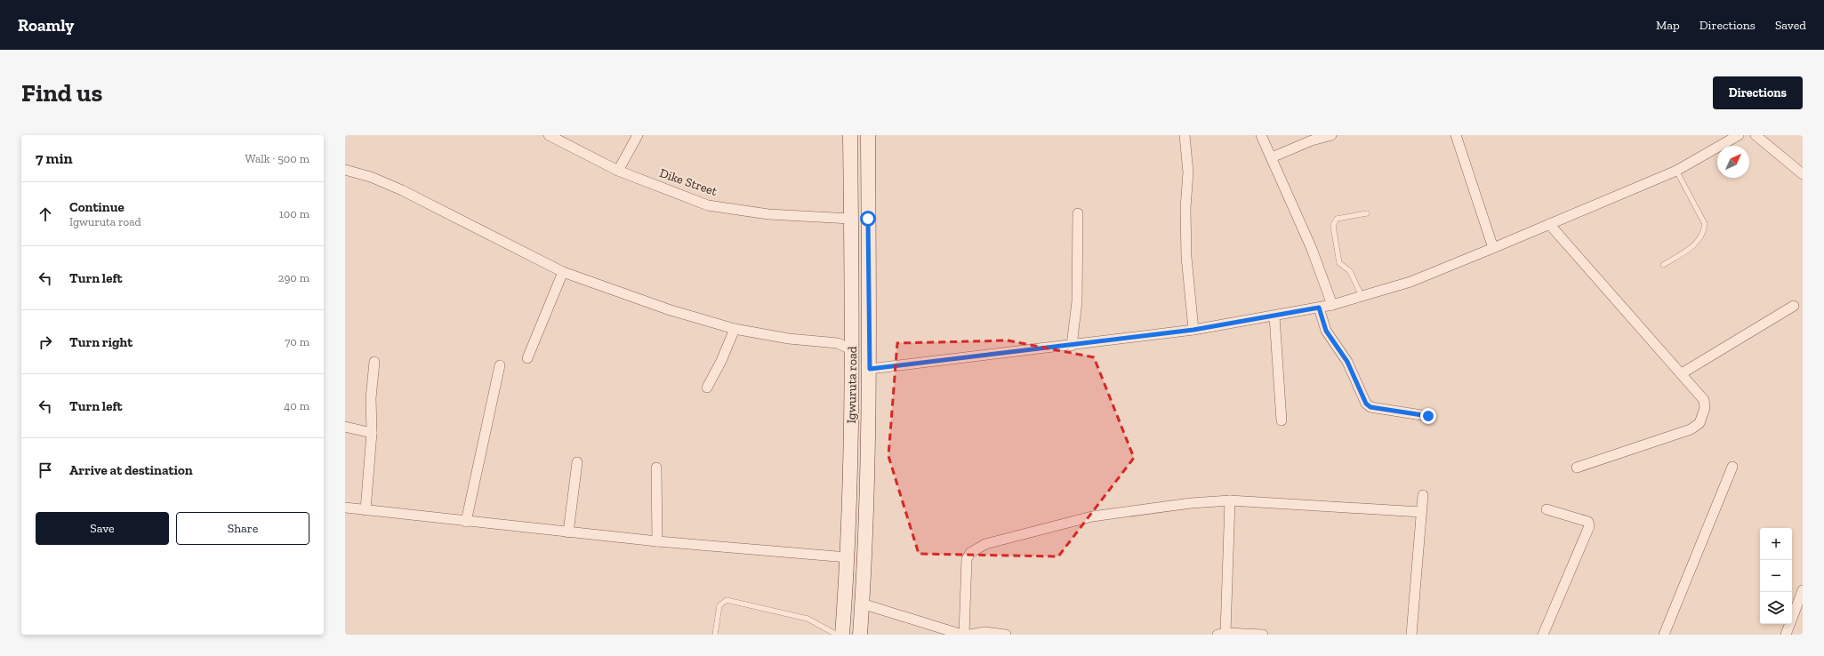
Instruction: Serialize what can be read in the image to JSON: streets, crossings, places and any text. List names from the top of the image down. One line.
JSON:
{"streets":{"main road":["Igwuruta road"],"street":["Dike Street"]},"crossings":[["Dike Street","Igwuruta road"]],"north":"top right","page":{"header":"Roamly","nav":["Map","Directions","Saved"],"buttons":["Directions",["Save","Share"]],"title":"Find us","heading":["7 min","Walk · 500 m"],"list":[["Continue","Igwuruta road","100 m"],["Turn left","290 m"],["Turn right","70 m"],["Turn left","40 m"],"Arrive at destination"],"map_buttons":["+","−"]}}
